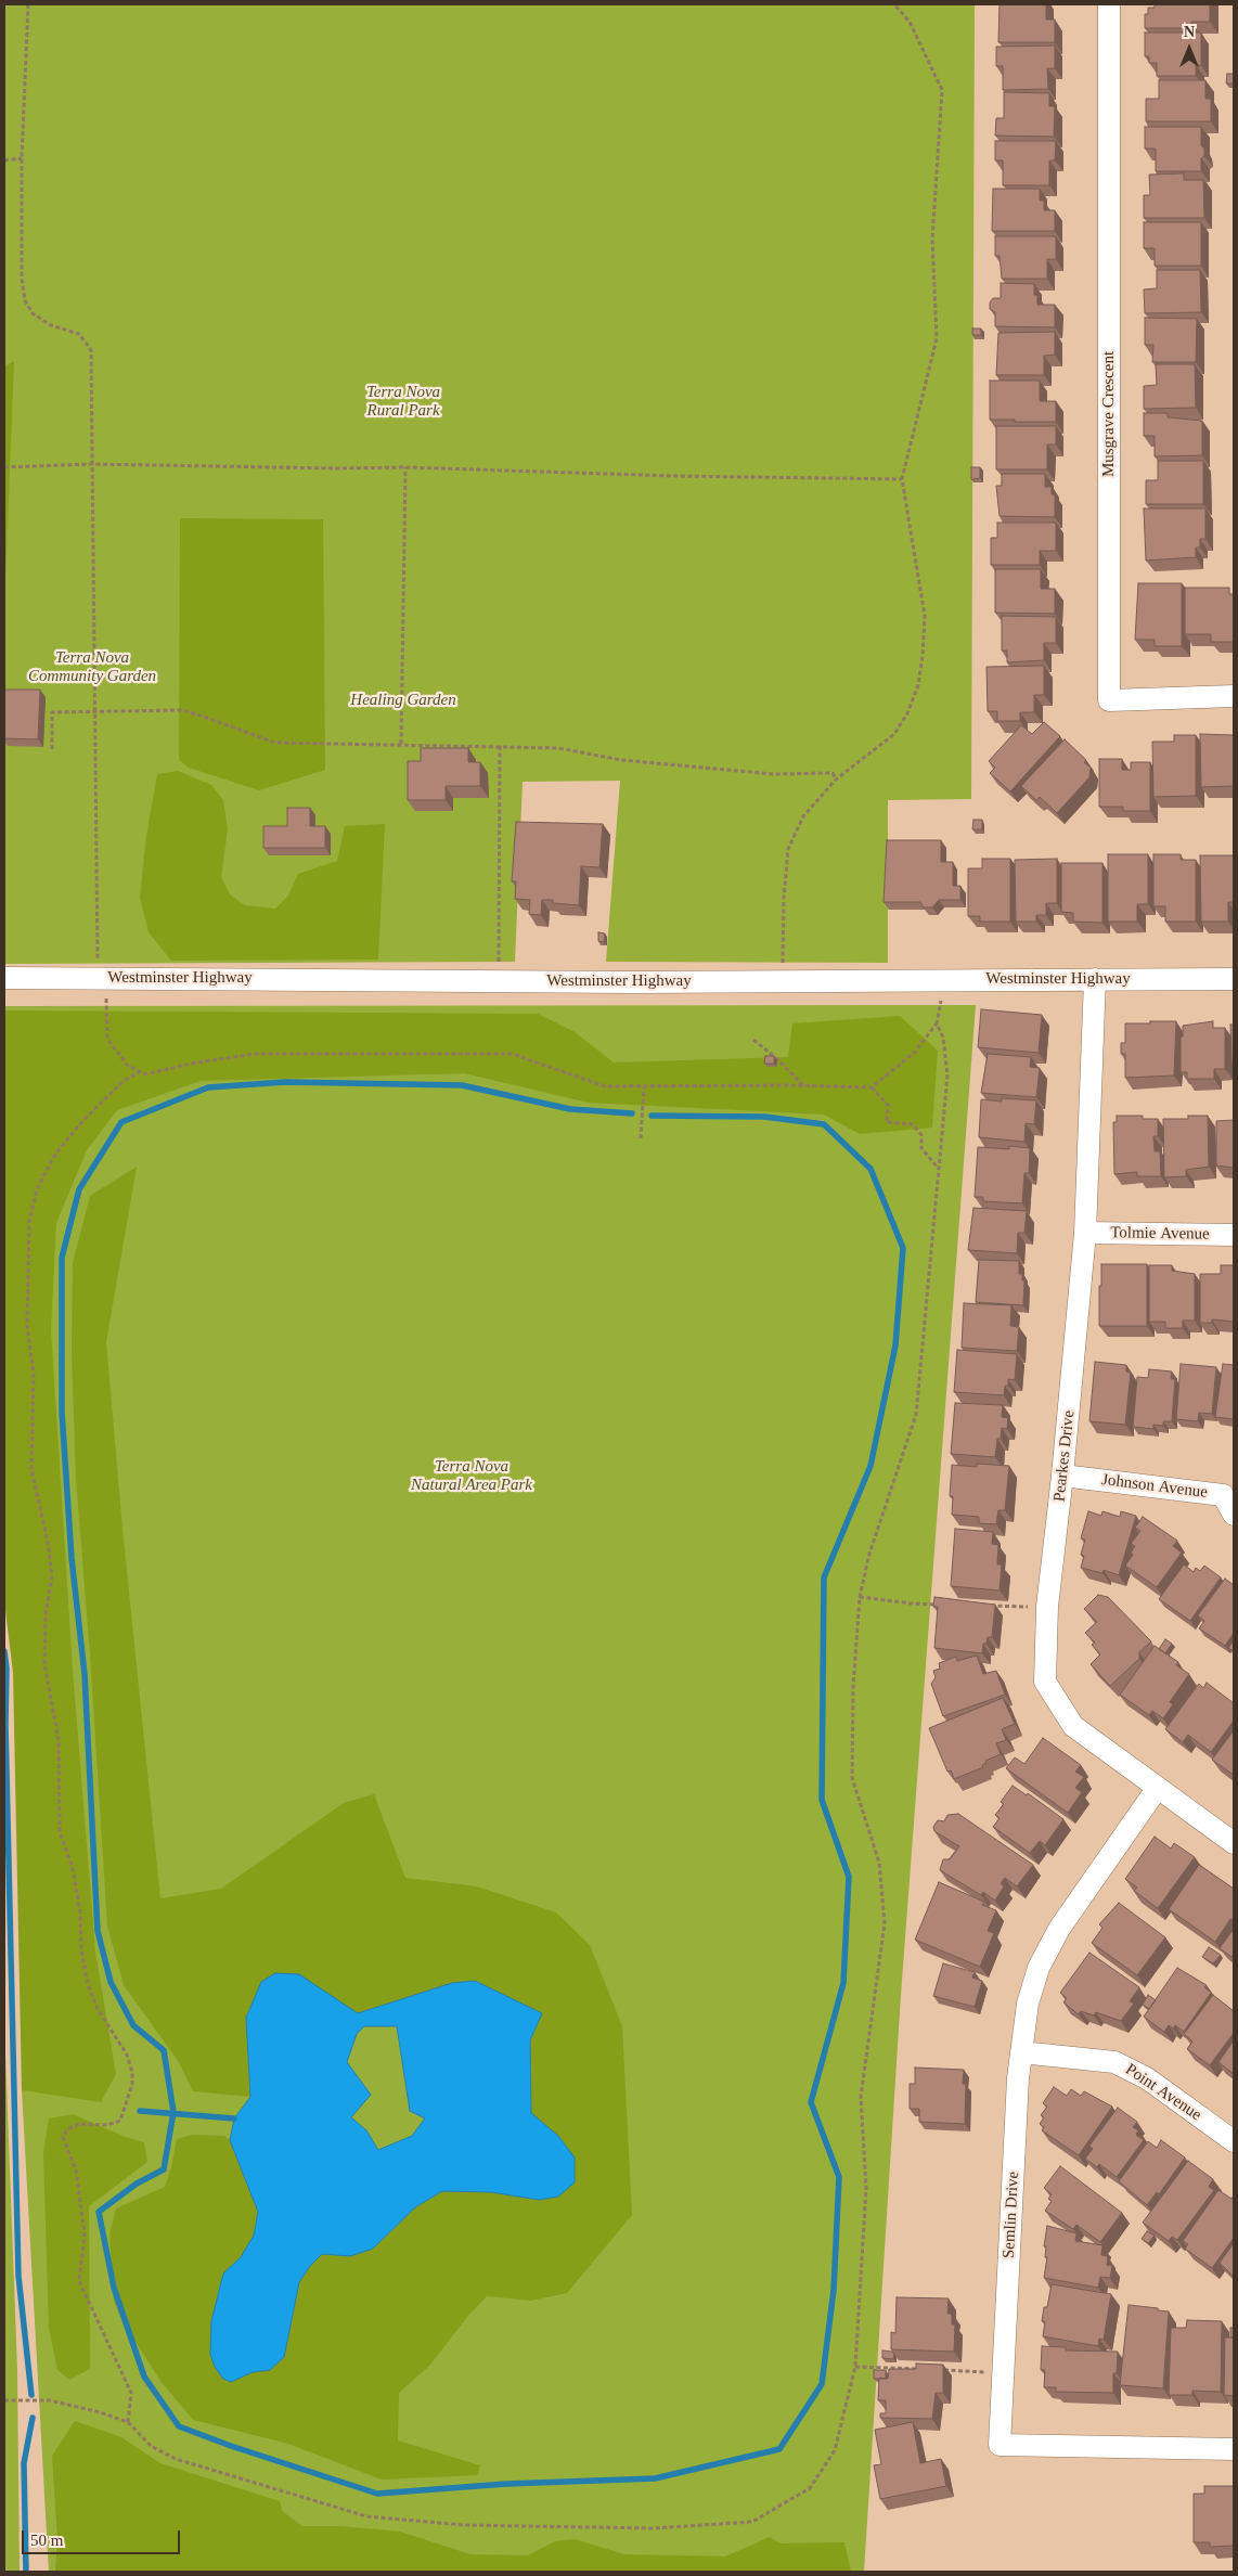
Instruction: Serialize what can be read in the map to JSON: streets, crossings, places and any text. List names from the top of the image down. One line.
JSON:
{"streets":{"street":["Musgrave Crescent","Westminster Highway","Tolmie Avenue","Pearkes Drive","Johnson Avenue","Point Avenue","Semlin Drive"]},"crossings":[["Westminster Highway","Pearkes Drive"],["Tolmie Avenue","Pearkes Drive"],["Pearkes Drive","Johnson Avenue"],["Pearkes Drive","Semlin Drive"],["Point Avenue","Semlin Drive"]],"parks":["Terra Nova Rural Park","Terra Nova Community Garden","Healing Garden","Terra Nova Natural Area Park"],"scale_bar":"50 m","north":"top"}
